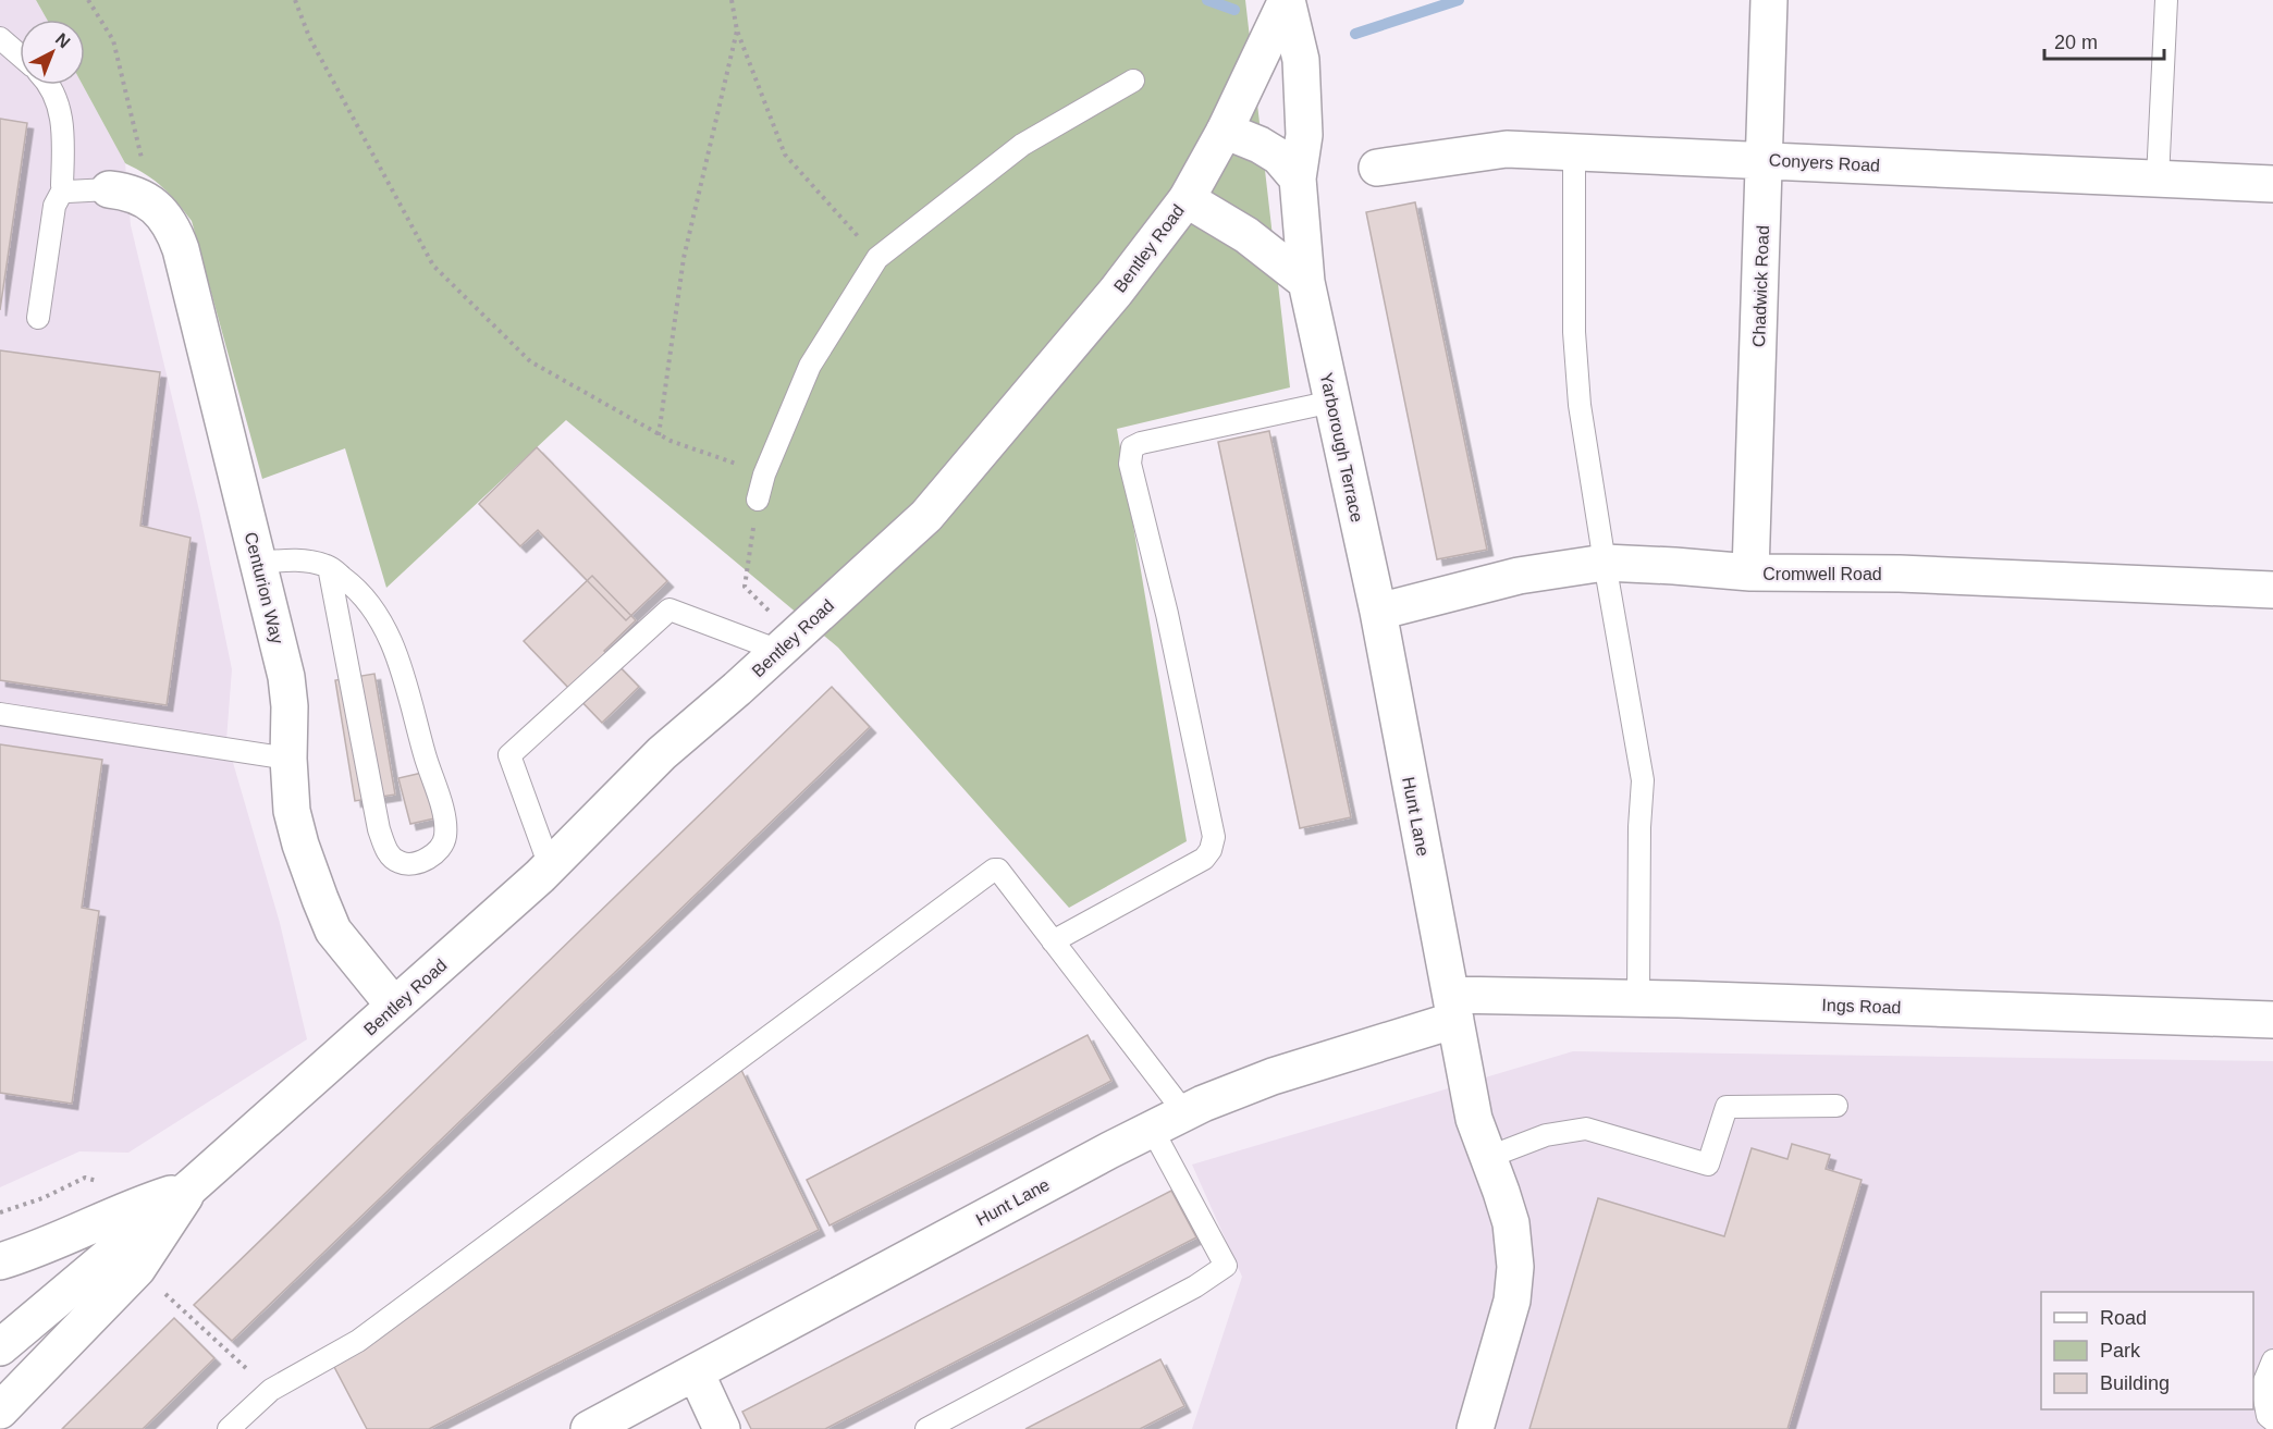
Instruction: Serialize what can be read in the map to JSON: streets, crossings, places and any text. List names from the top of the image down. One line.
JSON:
{"streets":{"main road":["Conyers Road","Bentley Road","Chadwick Road","Yarborough Terrace","Cromwell Road","Centurion Way","Hunt Lane","Ings Road"]},"crossings":[["Conyers Road","Chadwick Road"],["Bentley Road","Yarborough Terrace"],["Bentley Road","Centurion Way"],["Chadwick Road","Cromwell Road"],["Yarborough Terrace","Cromwell Road"],["Yarborough Terrace","Hunt Lane"],["Cromwell Road","Hunt Lane"],["Hunt Lane","Ings Road"]],"legend":["Road","Park","Building"],"scale_bar":"20 m","north":"top right"}
